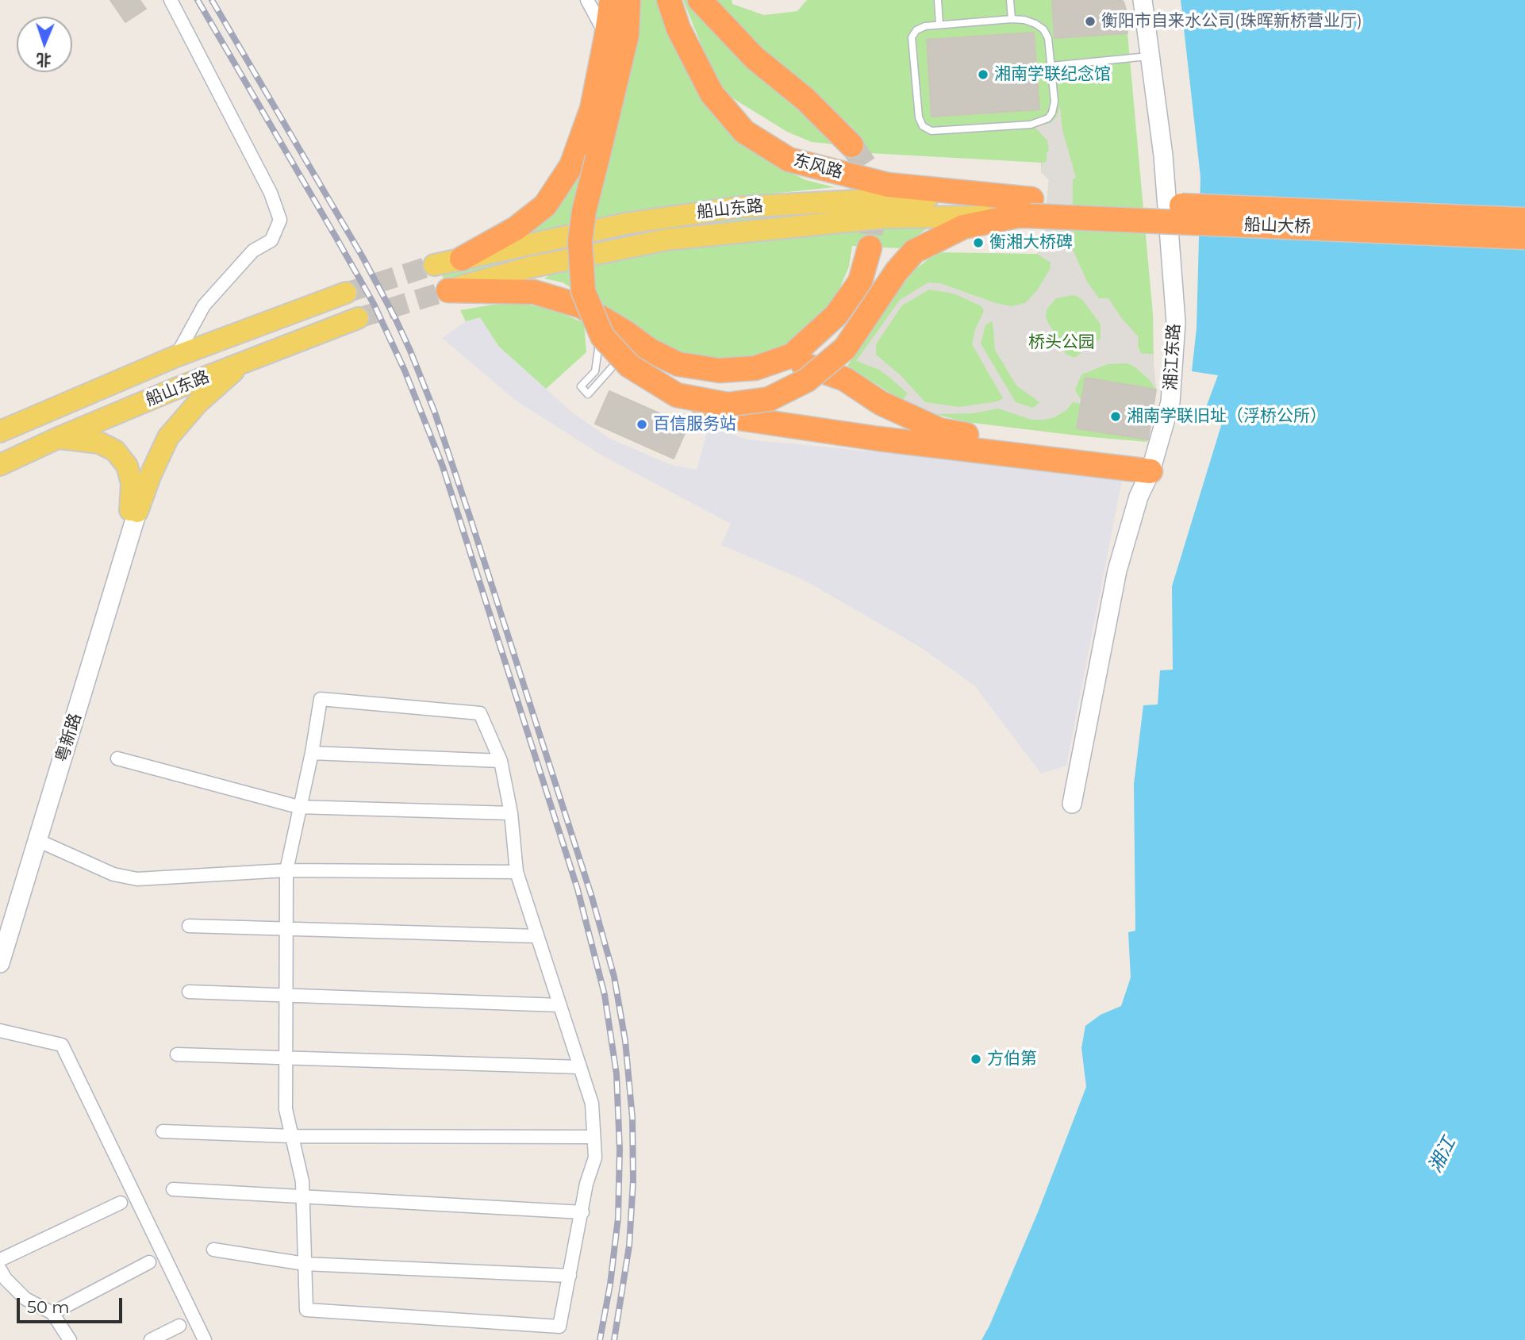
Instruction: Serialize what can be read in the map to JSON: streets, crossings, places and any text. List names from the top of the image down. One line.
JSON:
{"streets":{"highway":["东风路","船山大桥"],"main road":["船山东路"],"street":["湘江东路","粤新路"]},"crossings":[["东风路","船山东路"],["东风路","船山大桥"],["船山东路","船山大桥"]],"water":["湘江"],"parks":["桥头公园"],"places":["衡阳市自来水公司(珠晖新桥营业厅)","湘南学联纪念馆","衡湘大桥碑","湘南学联旧址（浮桥公所）","百信服务站","方伯第"],"scale_bar":"50 m","north":"bottom"}
